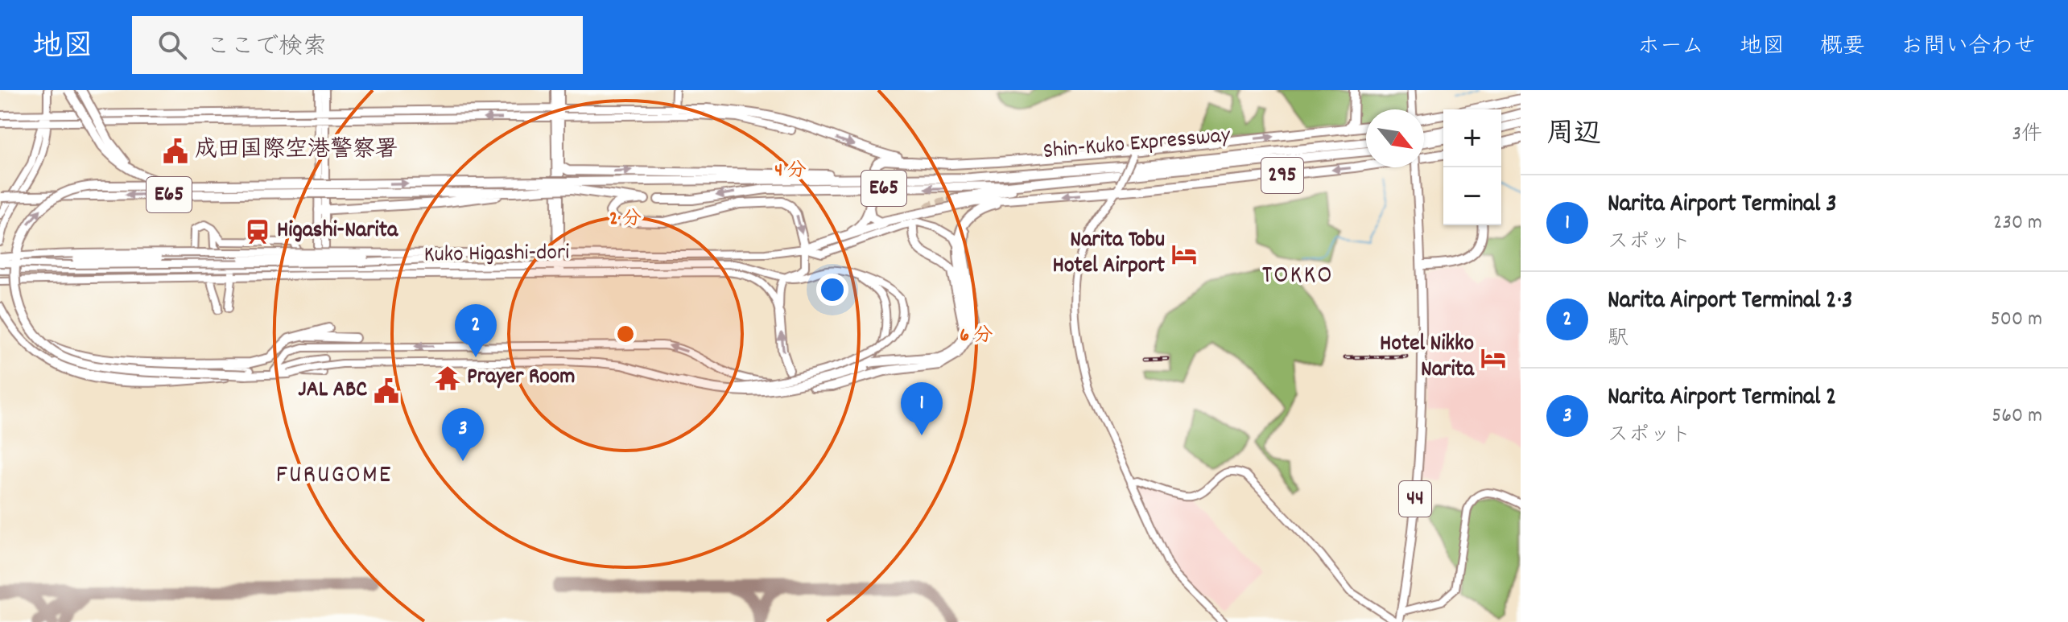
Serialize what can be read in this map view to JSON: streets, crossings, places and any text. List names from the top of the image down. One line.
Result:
{"streets":{"highway":["Shin-Kuko Expressway","295","E65"],"main road":["44"],"street":["Kuko Higashi-dori"]},"crossings":[["Shin-Kuko Expressway","E65"],["295","E65"]],"districts":["TOKKO","FURUGOME"],"places":{"public building":["成田国際空港警察署","JAL ABC"],"station":["Higashi-Narita"],"hotel":["Narita Tobu Hotel Airport","Hotel Nikko Narita"],"temple":["Prayer Room"]},"north":"bottom right","page":{"header":"地図","search":"ここで検索","nav":["ホーム","地図","概要","お問い合わせ"],"heading":["周辺","3件"],"map_buttons":["+","−"],"list":[{"mark":"1","name":"Narita Airport Terminal 3","note":"スポット","value":"230 m"},{"mark":"2","name":"Narita Airport Terminal 2·3","note":"駅","value":"500 m"},{"mark":"3","name":"Narita Airport Terminal 2","note":"スポット","value":"560 m"}],"pins":["2","1","3"]},"rings":["4 分","2 分","6 分"]}
